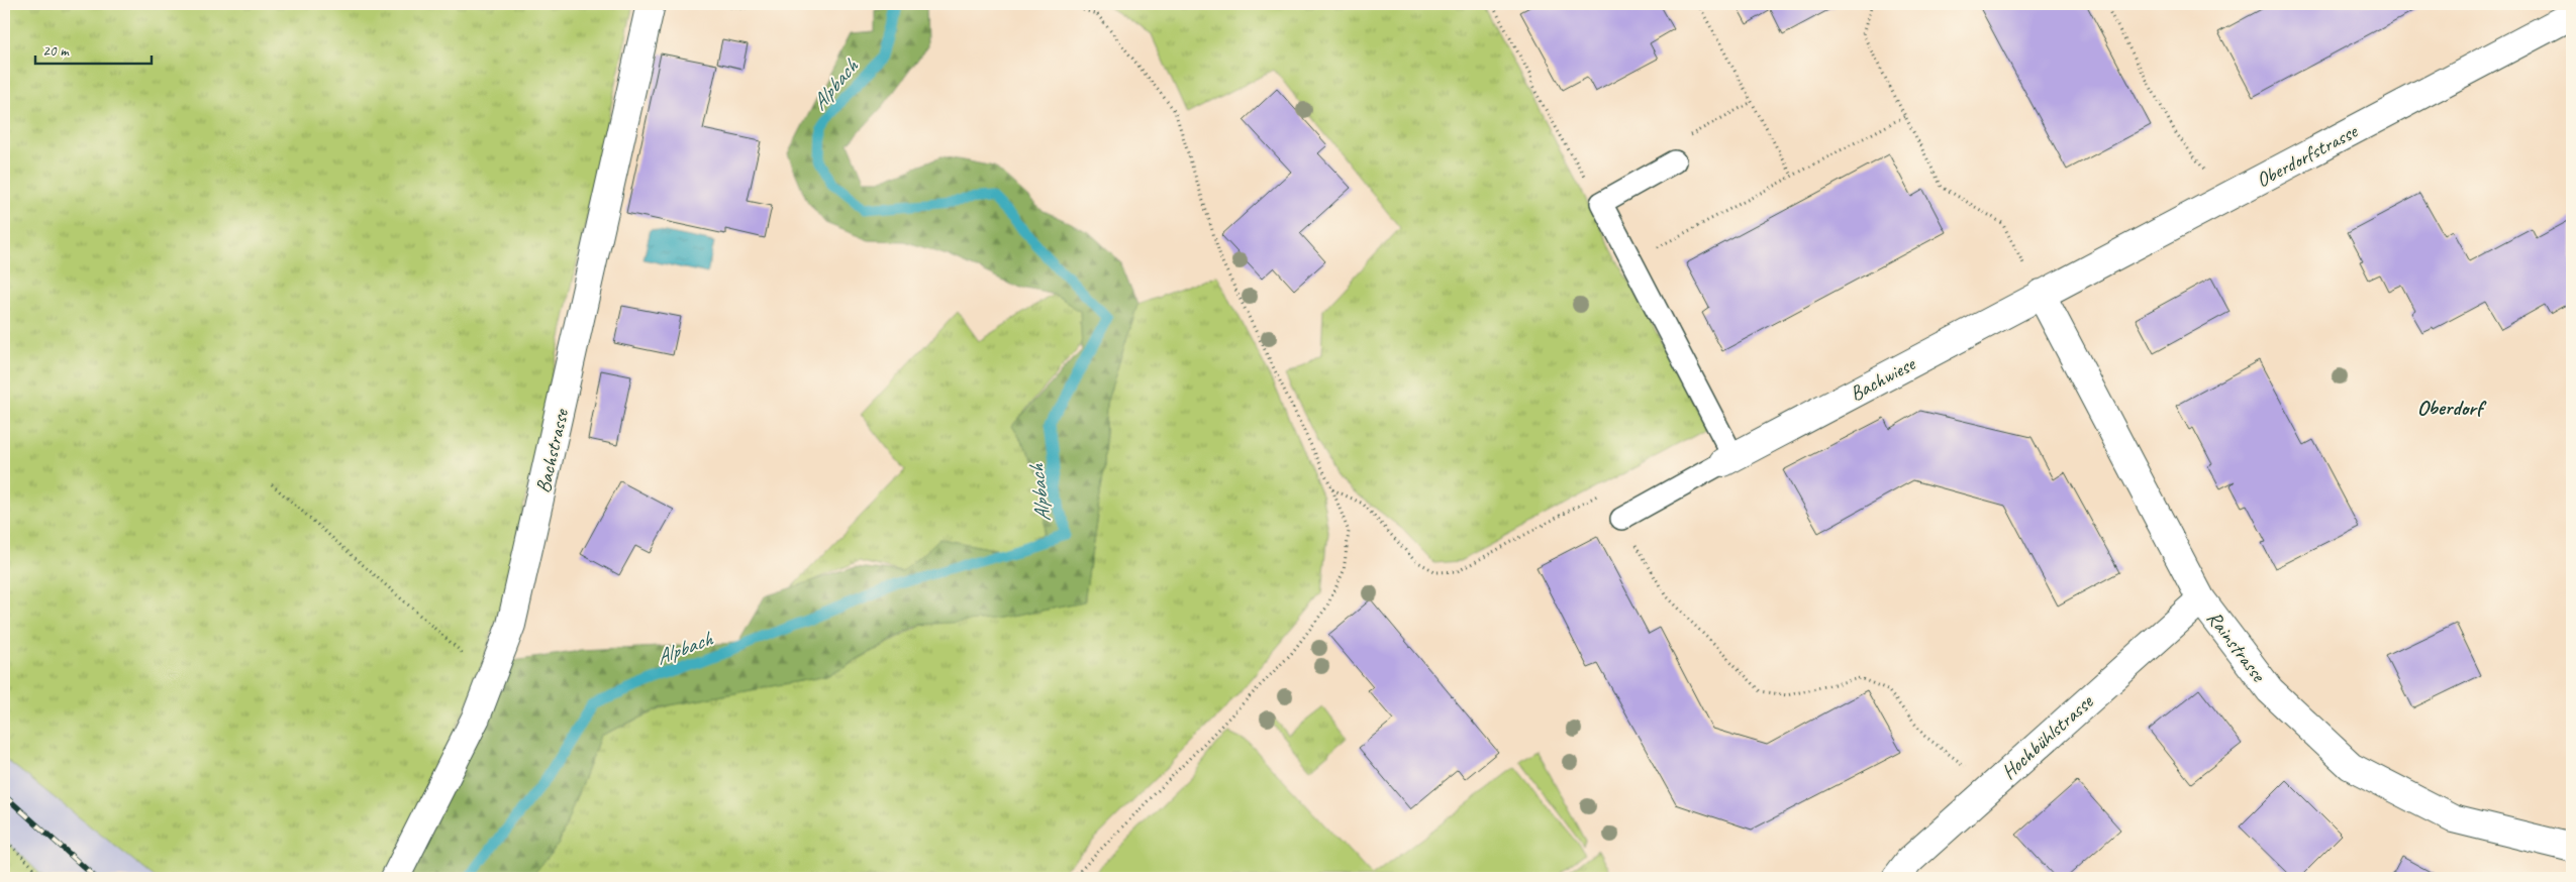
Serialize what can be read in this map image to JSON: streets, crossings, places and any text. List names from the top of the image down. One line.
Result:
{"streets":{"street":["Oberdorfstrasse","Bachwiese","Bachstrasse","Rainstrasse","Hochbühlstrasse"]},"crossings":[["Oberdorfstrasse","Bachwiese"],["Oberdorfstrasse","Rainstrasse"],["Bachwiese","Rainstrasse"],["Rainstrasse","Hochbühlstrasse"]],"districts":["Oberdorf"],"water":["Alpbach"],"scale_bar":"20 m"}
